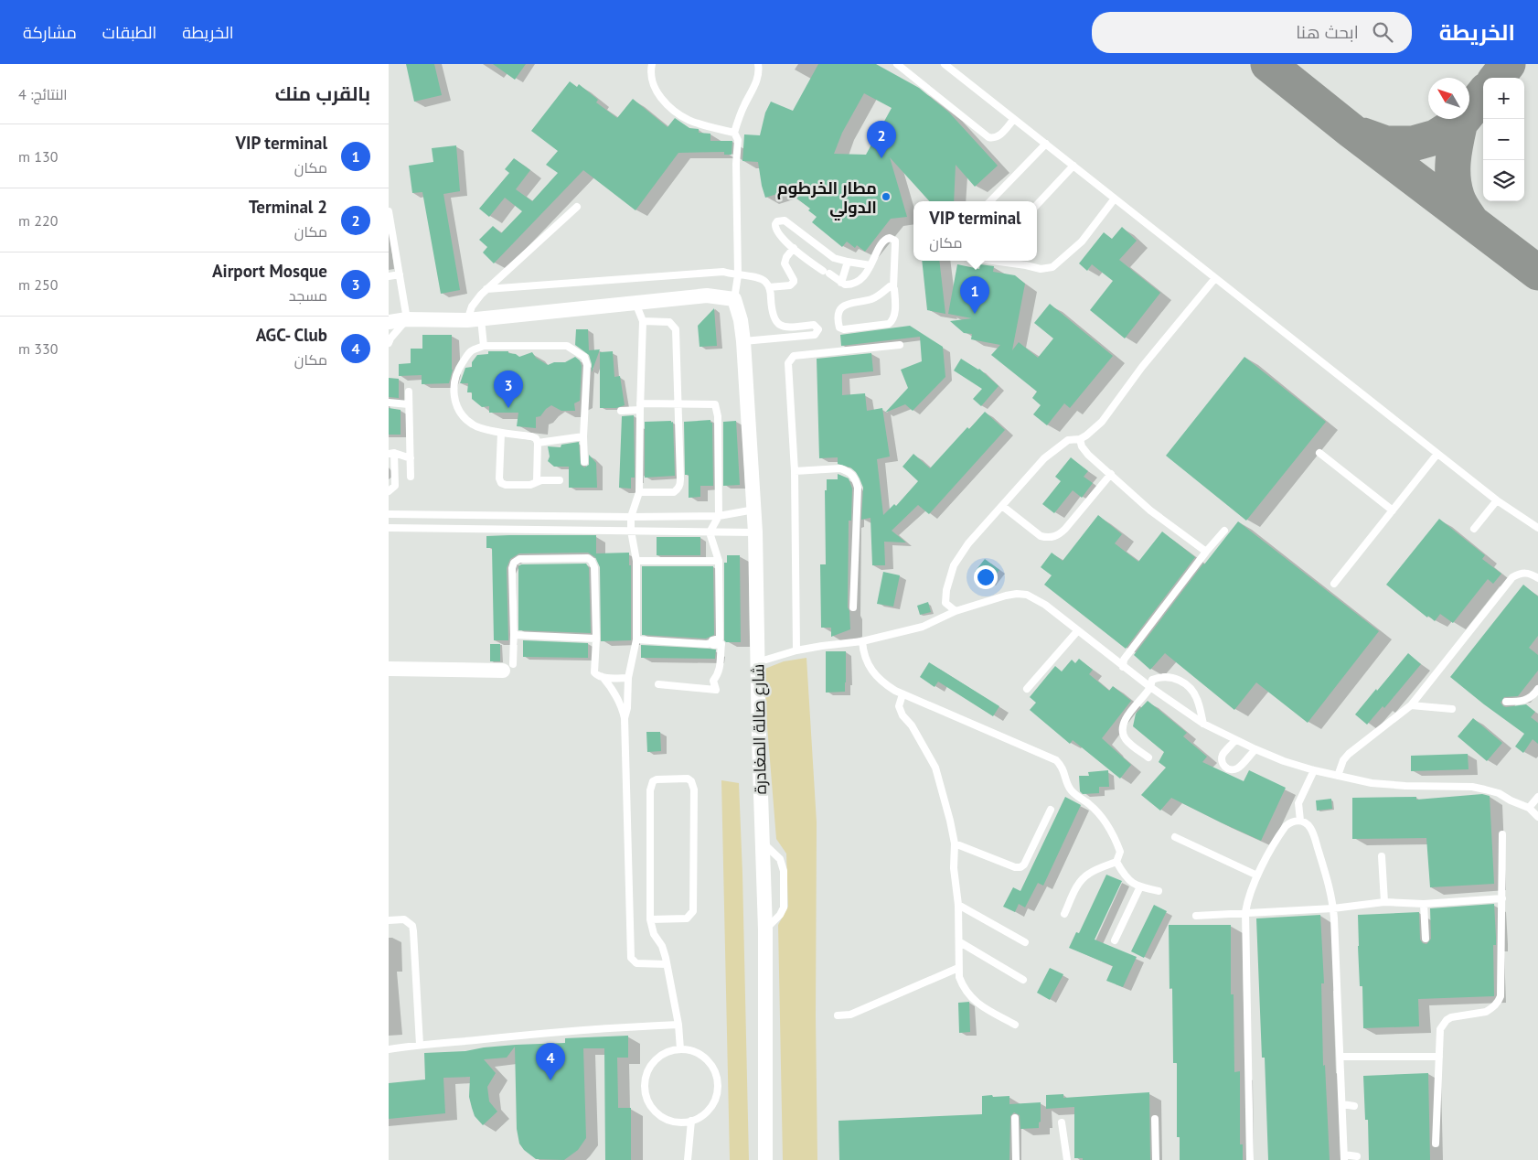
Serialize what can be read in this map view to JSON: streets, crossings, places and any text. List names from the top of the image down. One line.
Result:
{"streets":{"street":["شارع صالة المغادرة"]},"places":["مطار الخرطوم الدولي"],"north":"top left","page":{"header":"الخريطة","search":"ابحث هنا","nav":["الخريطة","الطبقات","مشاركة"],"heading":["بالقرب منك","النتائج: 4"],"map_buttons":["+","−"],"pins":["2","1","3","4"],"list":[{"mark":"1","name":"VIP terminal","note":"مكان","value":"130 m"},{"mark":"2","name":"Terminal 2","note":"مكان","value":"220 m"},{"mark":"3","name":"Airport Mosque","note":"مسجد","value":"250 m"},{"mark":"4","name":"AGC- Club","note":"مكان","value":"330 m"}],"popup":["VIP terminal","مكان"]}}
